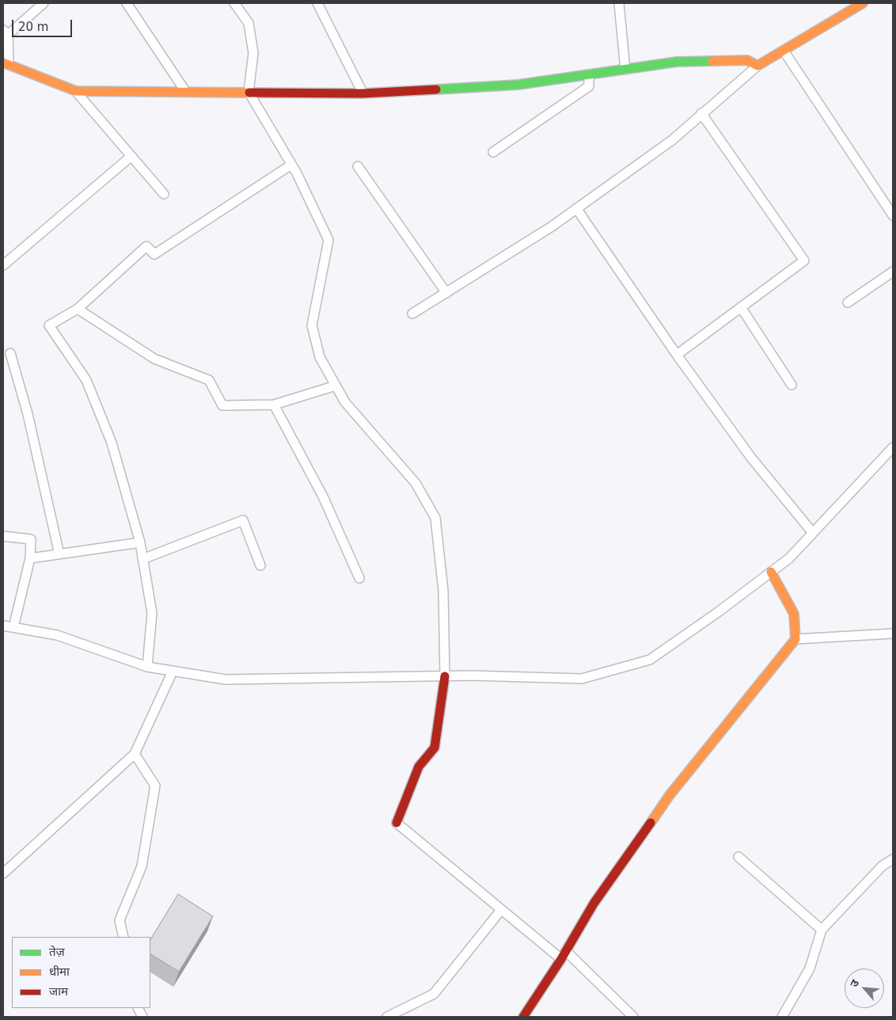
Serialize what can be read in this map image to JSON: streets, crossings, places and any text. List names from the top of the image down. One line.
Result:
{"legend":["तेज़","धीमा","जाम"],"scale_bar":"20 m","north":"top left"}
